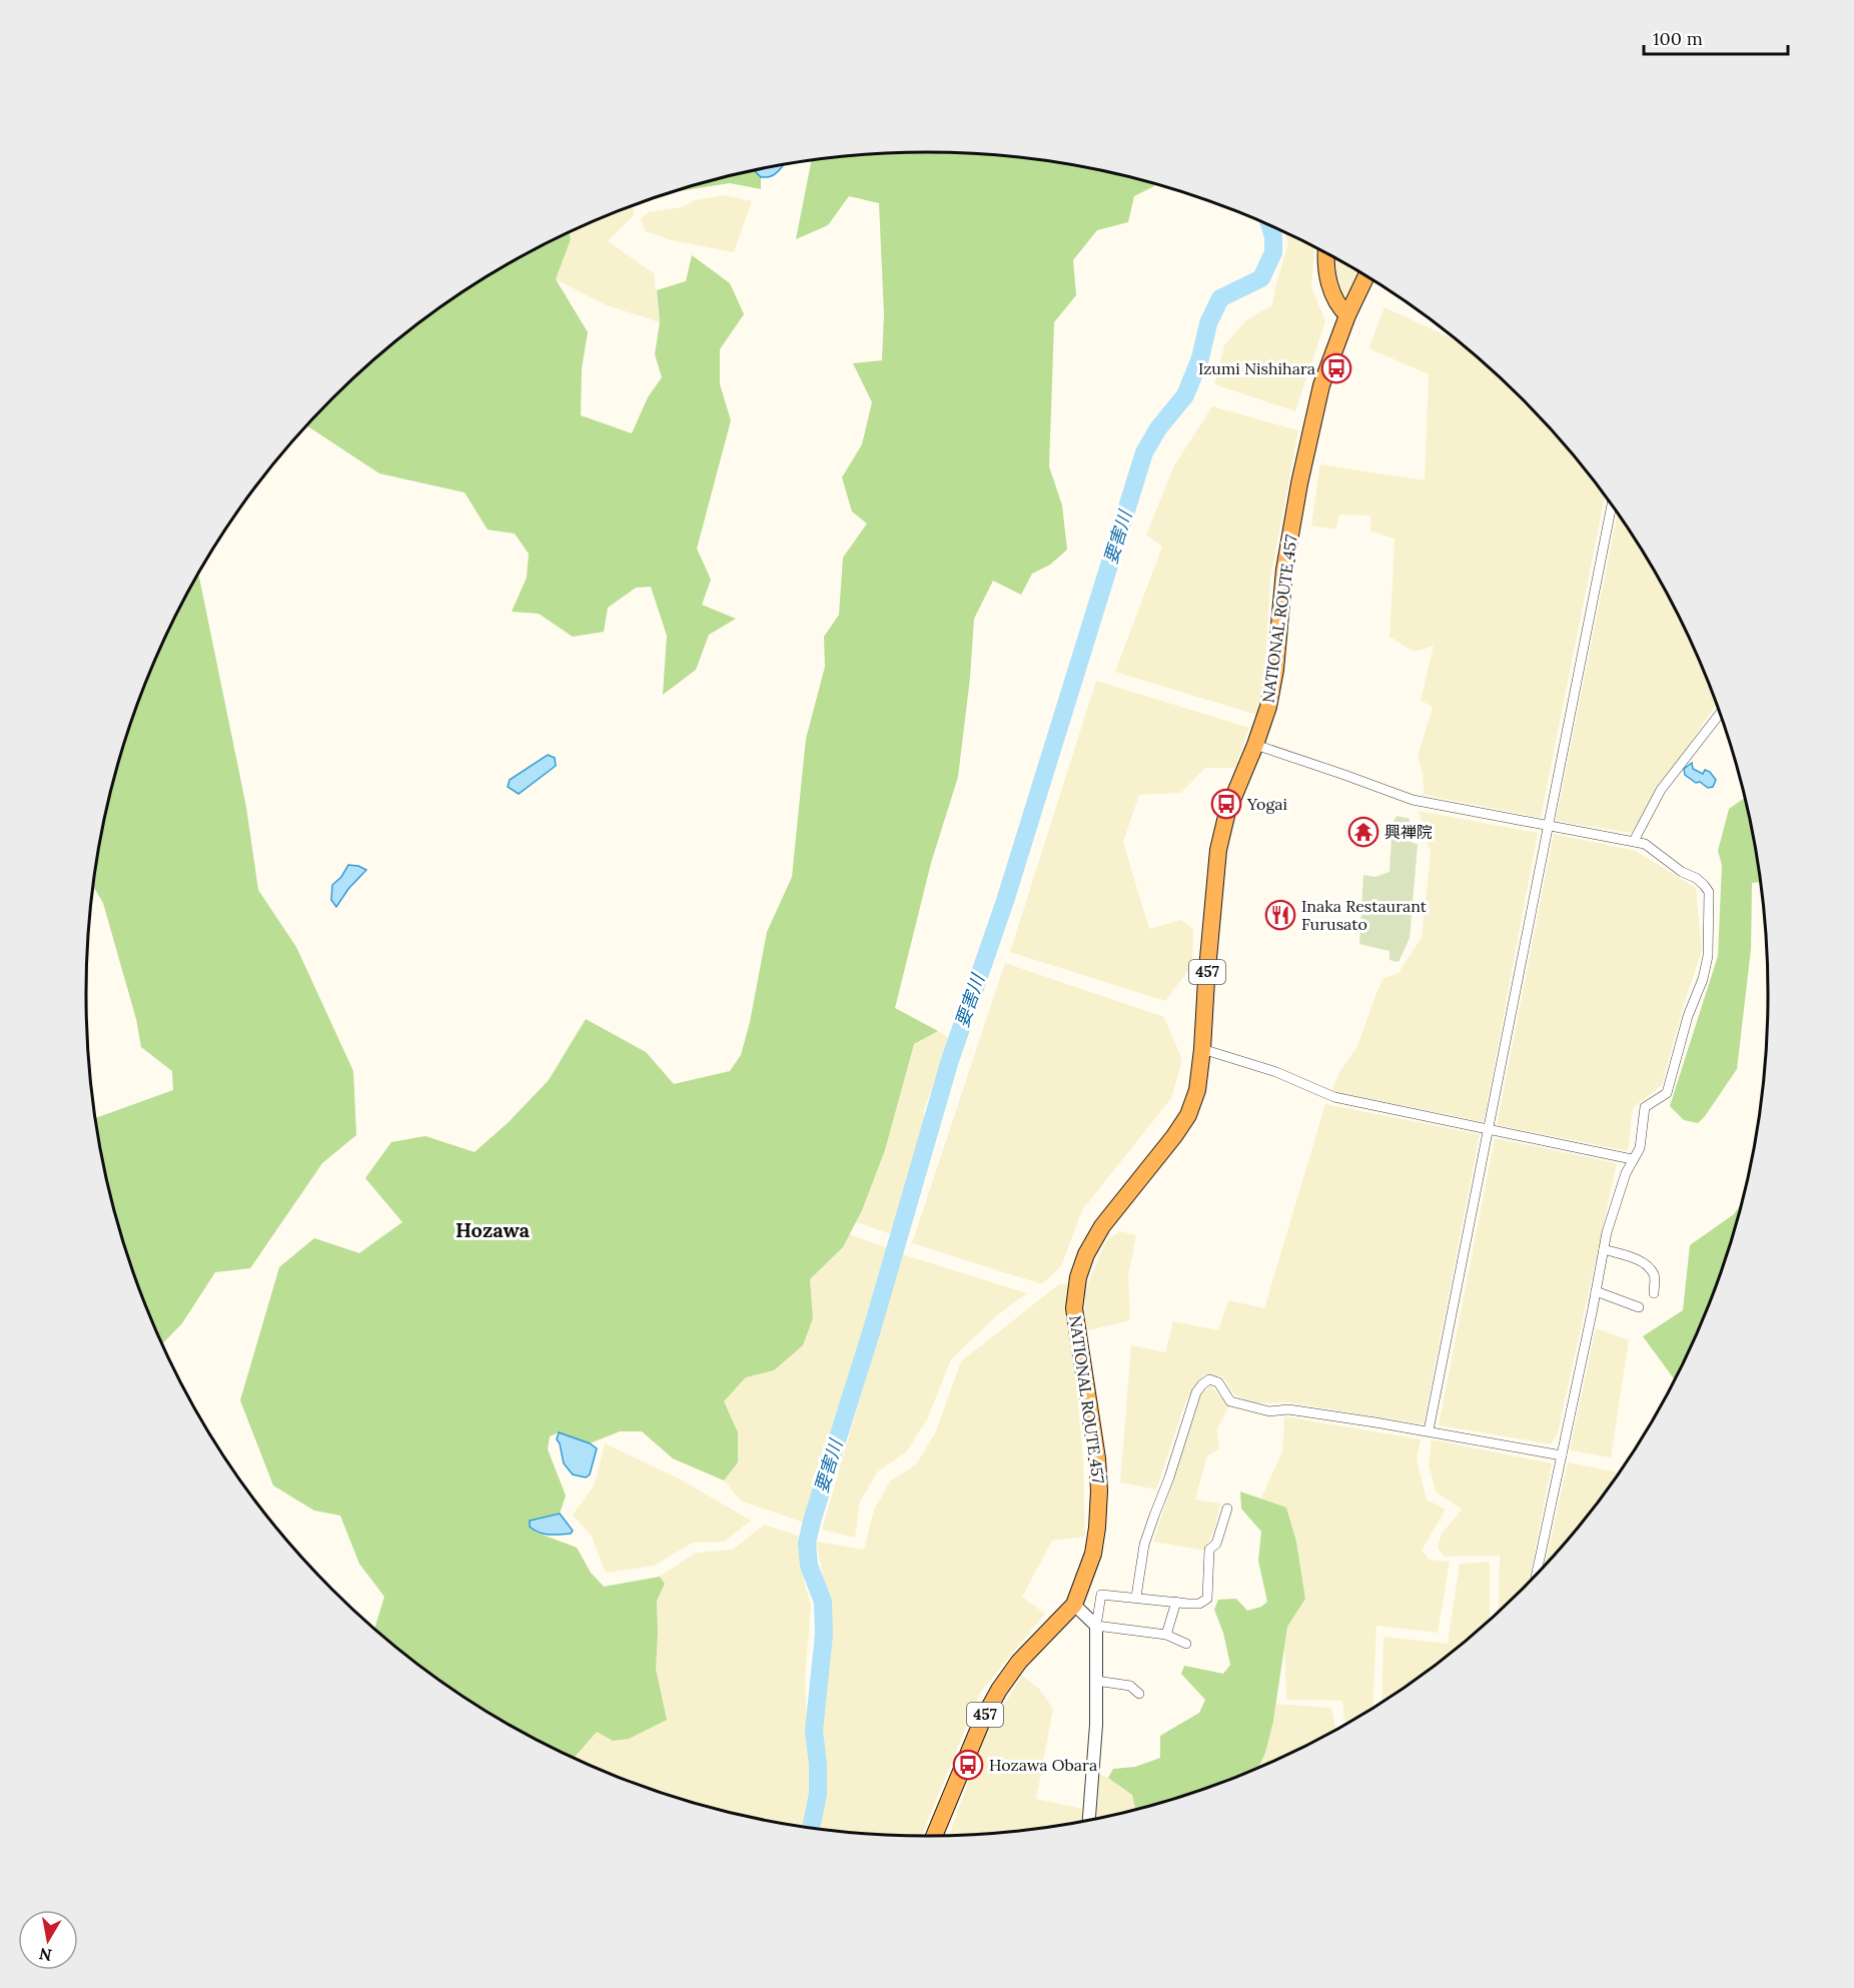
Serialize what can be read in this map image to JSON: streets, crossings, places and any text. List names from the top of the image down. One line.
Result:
{"streets":{"highway":["NATIONAL ROUTE 457","457"]},"crossings":[["NATIONAL ROUTE 457","457"]],"districts":["Hozawa"],"water":["要害川"],"places":{"bus stop":["Izumi Nishihara","Yogai","Hozawa Obara"],"temple":["興禅院"],"restaurant":["Inaka Restaurant Furusato"]},"scale_bar":"100 m","north":"bottom"}
